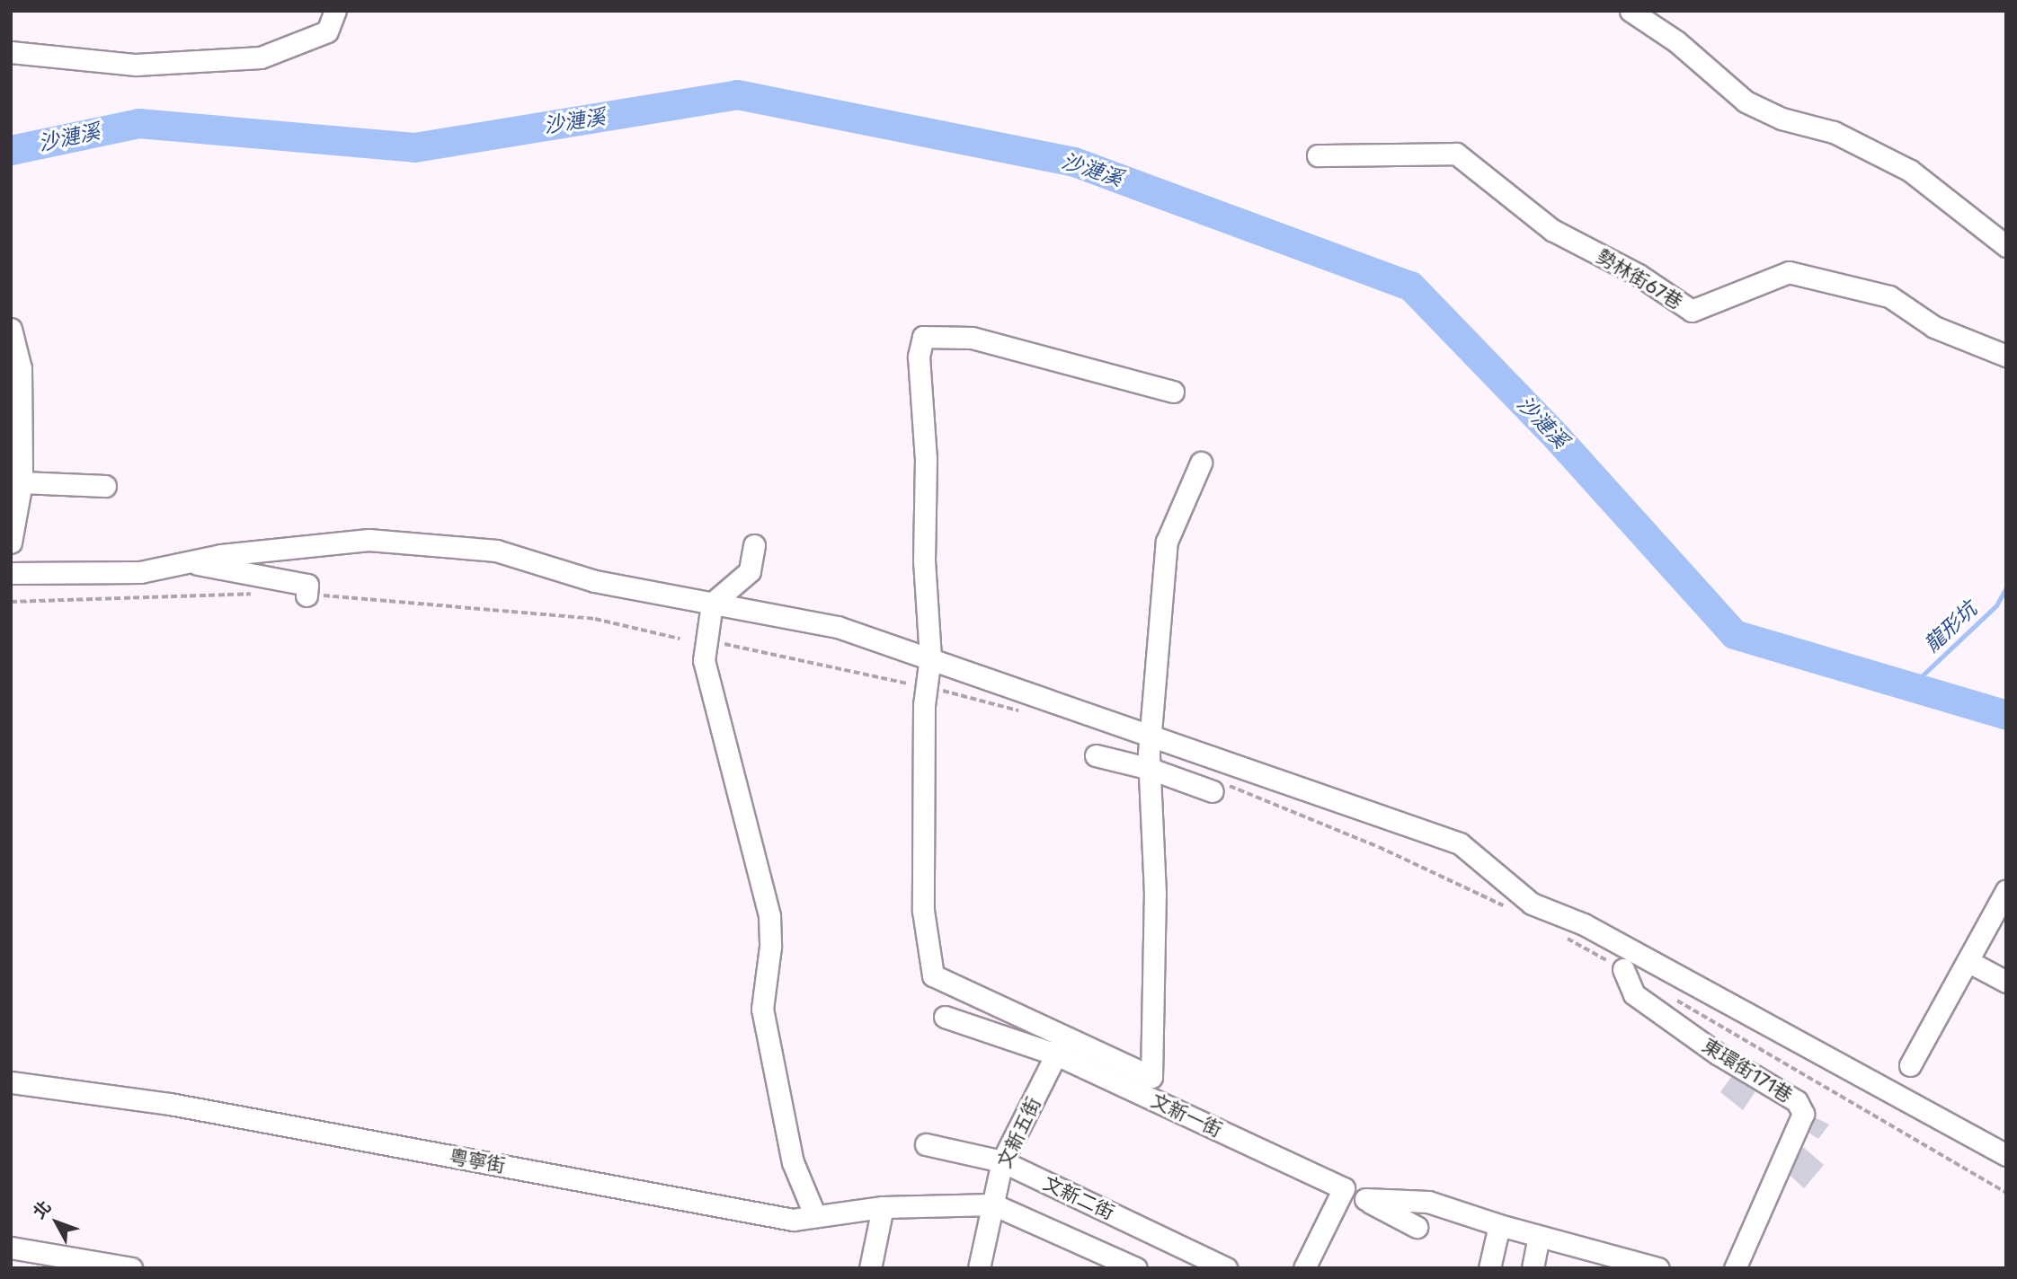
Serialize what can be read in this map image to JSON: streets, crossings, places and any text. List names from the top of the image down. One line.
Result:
{"streets":{"street":["勢林街67巷","東環街171巷","文新一街","文新五街","粵寧街","文新二街"]},"crossings":[["文新一街","文新五街"],["文新五街","文新二街"]],"water":["沙漣溪","龍形坑"],"north":"top left"}
